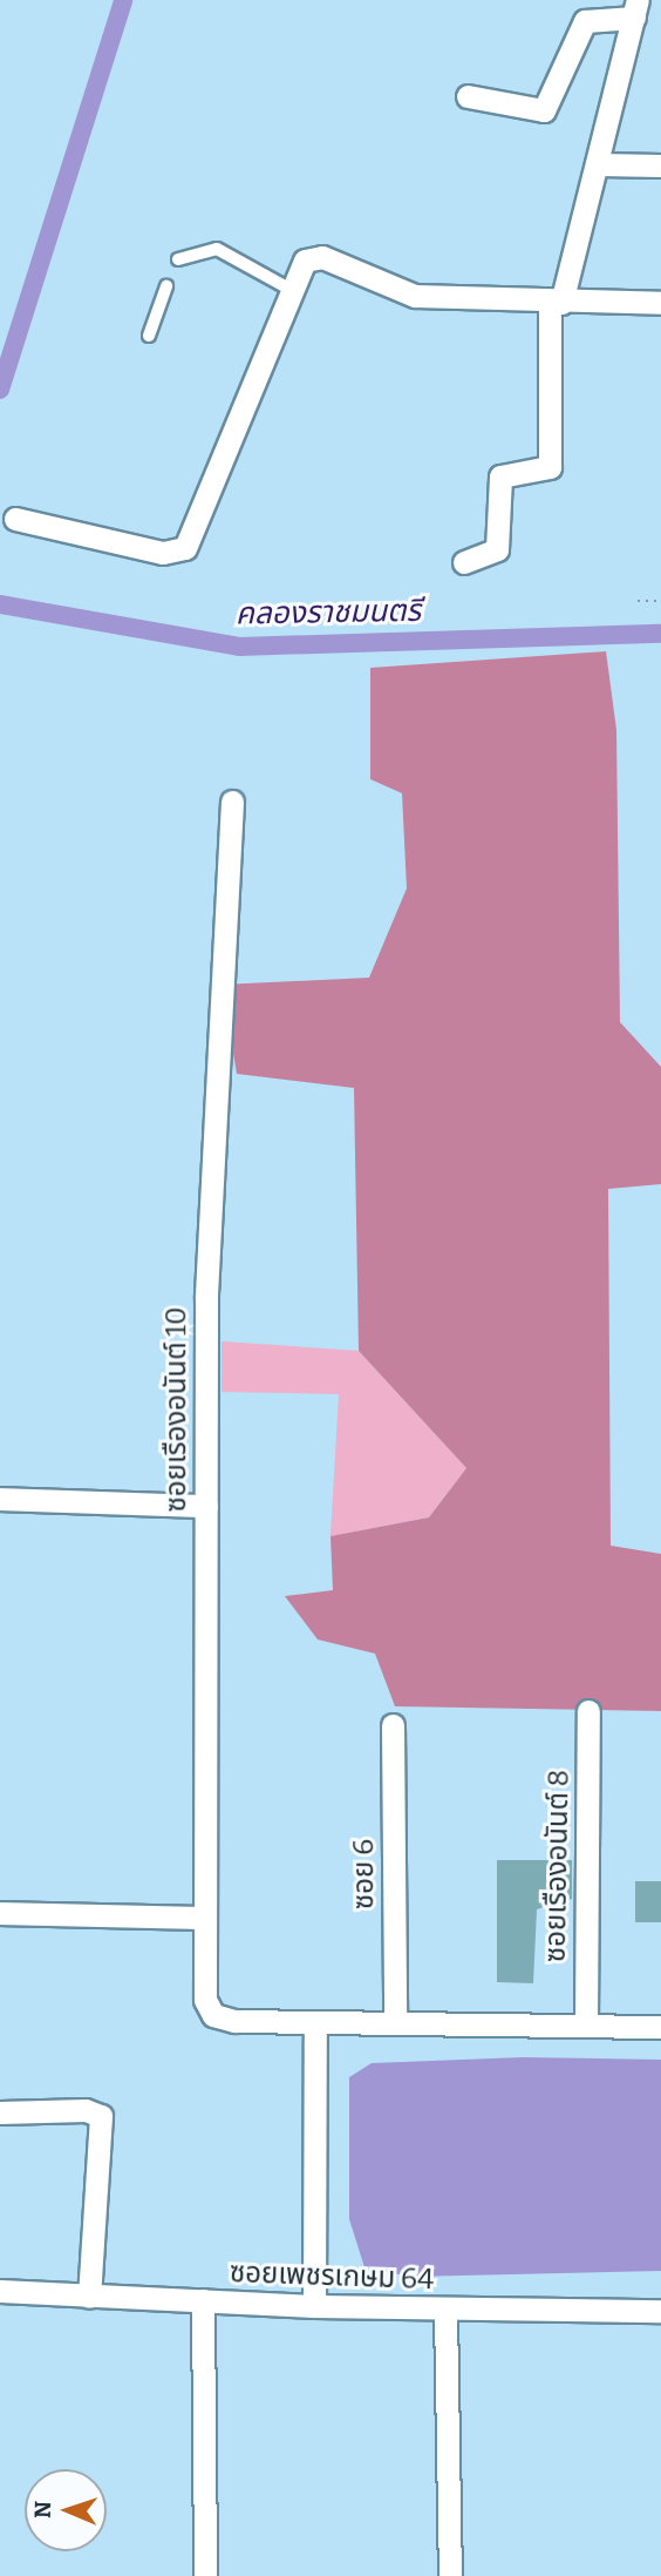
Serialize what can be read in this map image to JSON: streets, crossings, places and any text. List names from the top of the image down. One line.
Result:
{"streets":{"street":["ซอยเรืองอนันต์ 10","ซอยเรืองอนันต์ 8","ซอย 6","ซอยเพชรเกษม 64"]},"water":["คลองราชมนตรี"],"north":"left"}
